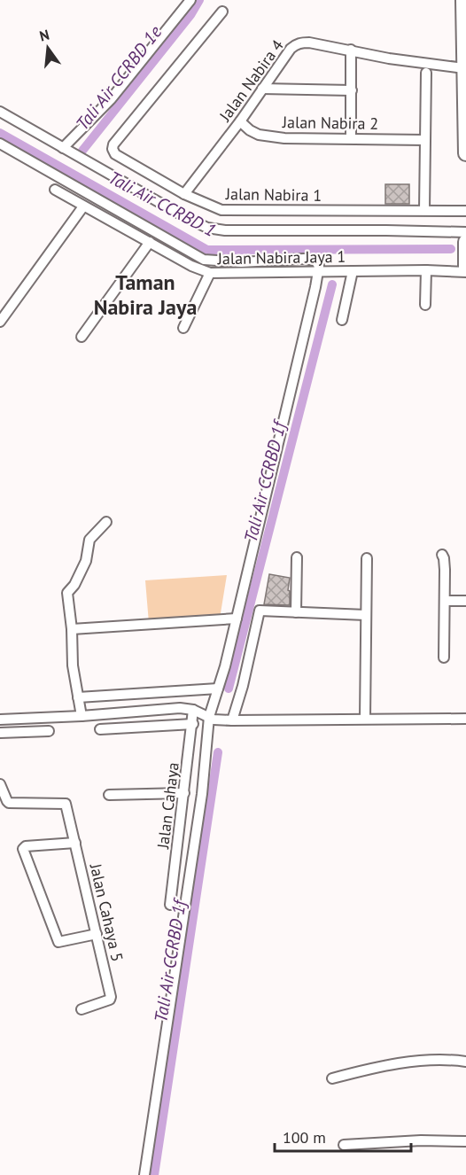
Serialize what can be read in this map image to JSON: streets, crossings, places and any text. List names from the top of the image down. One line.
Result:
{"streets":{"street":["Jalan Nabira 4","Jalan Nabira 2","Jalan Nabira 1","Jalan Nabira Jaya 1","Jalan Cahaya","Jalan Cahaya 5"]},"crossings":[["Jalan Nabira 4","Jalan Nabira 2"],["Jalan Nabira 4","Jalan Nabira 1"]],"districts":["Taman Nabira Jaya"],"water":["Tali Air CCRBD 1e","Tali Air CCRBD 1","Tali Air CCRBD 1f"],"scale_bar":"100 m","north":"top"}
